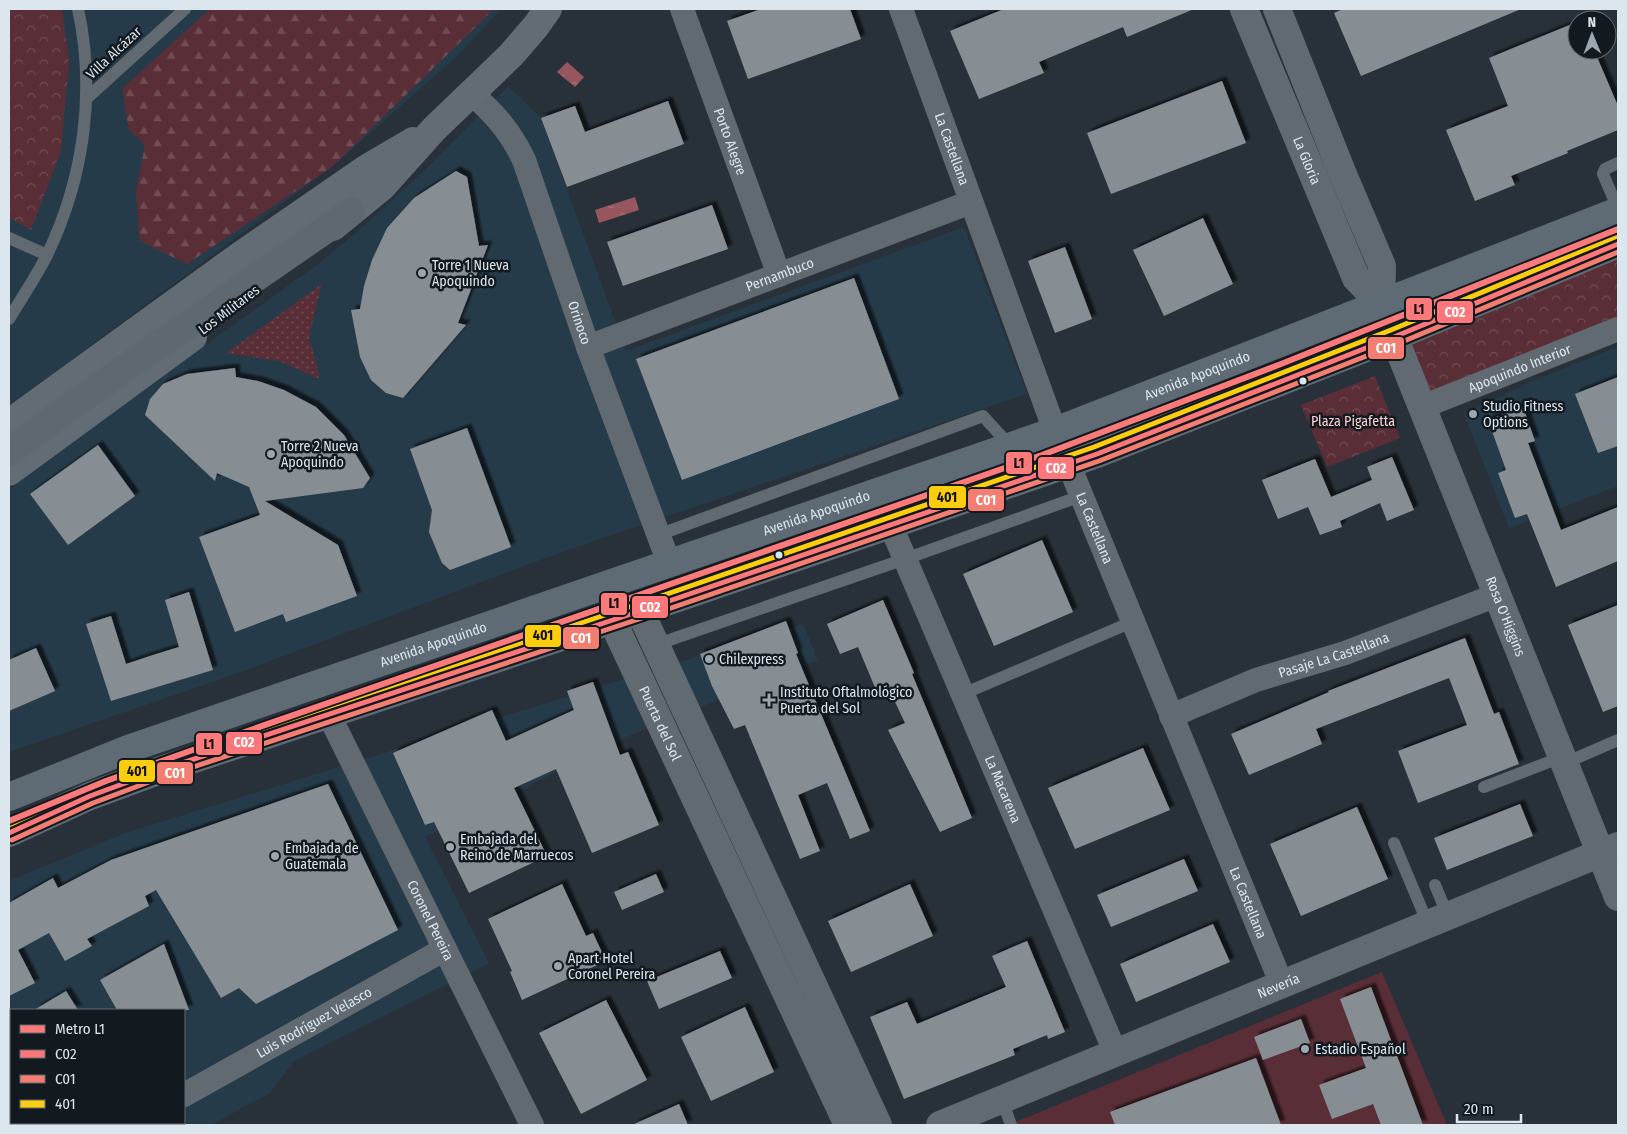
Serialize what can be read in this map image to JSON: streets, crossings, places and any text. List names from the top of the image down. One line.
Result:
{"streets":{"main road":["Los Militares","Avenida Apoquindo"],"street":["Porto Alegre","La Castellana","La Gloria","Pernambuco","Orinoco","Apoquindo Interior","Rosa O'Higgins","Pasaje La Castellana","Puerta del Sol","La Macarena","Coronel Pereira","Nevería","Luis Rodríguez Velasco"],"lane":["Villa Alcázar"]},"crossings":[["Porto Alegre","Pernambuco"],["La Castellana","Pernambuco"],["La Castellana","Avenida Apoquindo"],["La Castellana","Pasaje La Castellana"],["La Castellana","Nevería"],["La Gloria","Avenida Apoquindo"],["La Gloria","Rosa O'Higgins"],["Pernambuco","Orinoco"],["Los Militares","Orinoco"],["Orinoco","Avenida Apoquindo"],["Apoquindo Interior","Rosa O'Higgins"],["Rosa O'Higgins","Pasaje La Castellana"],["Rosa O'Higgins","Nevería"],["La Macarena","Nevería"],["Coronel Pereira","Luis Rodríguez Velasco"]],"parks":["Plaza Pigafetta"],"places":{"other":["Torre 1 Nueva Apoquindo","Studio Fitness Options","Torre 2 Nueva Apoquindo","Chilexpress","Embajada del Reino de Marruecos","Embajada de Guatemala","Apart Hotel Coronel Pereira","Estadio Español"],"health":["Instituto Oftalmológico Puerta del Sol"]},"lines":["metro line L1","transit line 401","transit line C02","transit line C01"],"legend":["Metro L1","C02","C01","401"],"scale_bar":"20 m","north":"top"}
